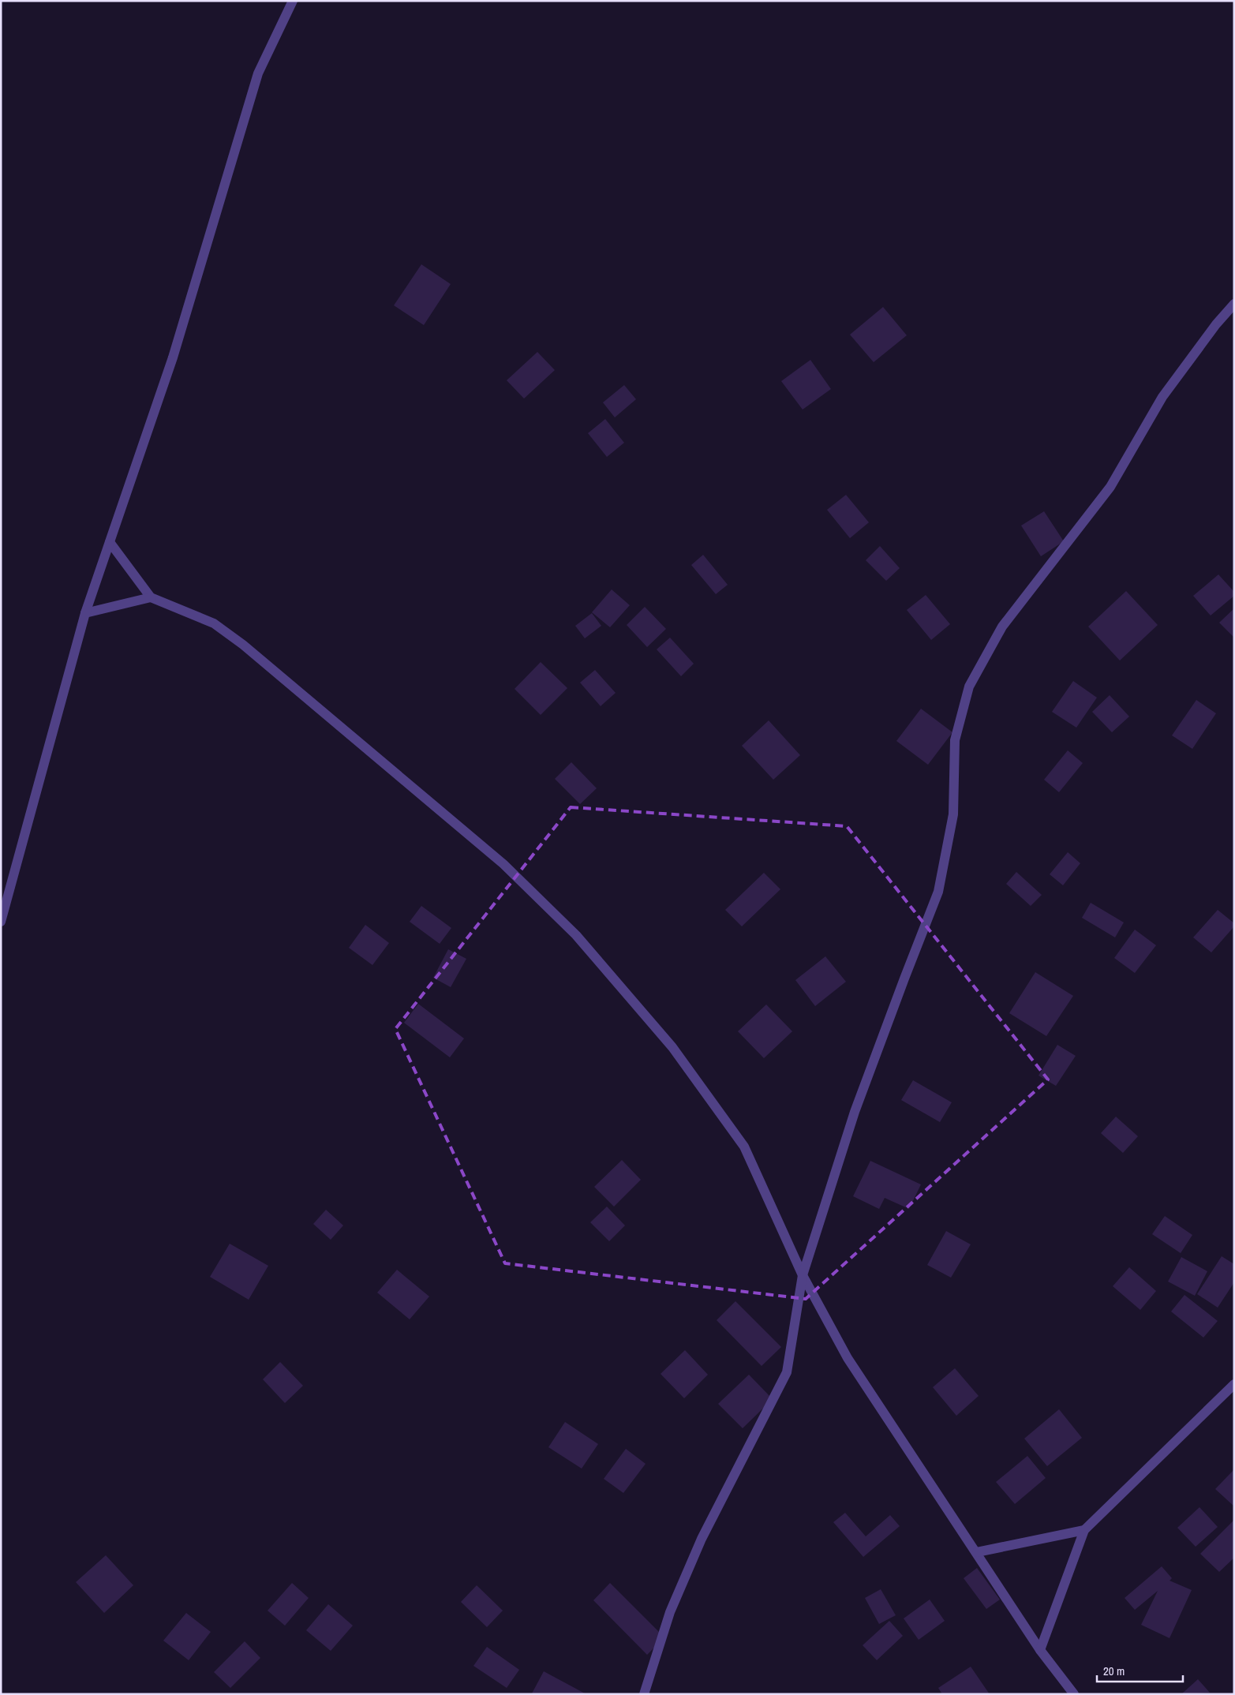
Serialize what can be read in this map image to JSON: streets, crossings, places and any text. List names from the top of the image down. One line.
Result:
{"scale_bar":"20 m"}
